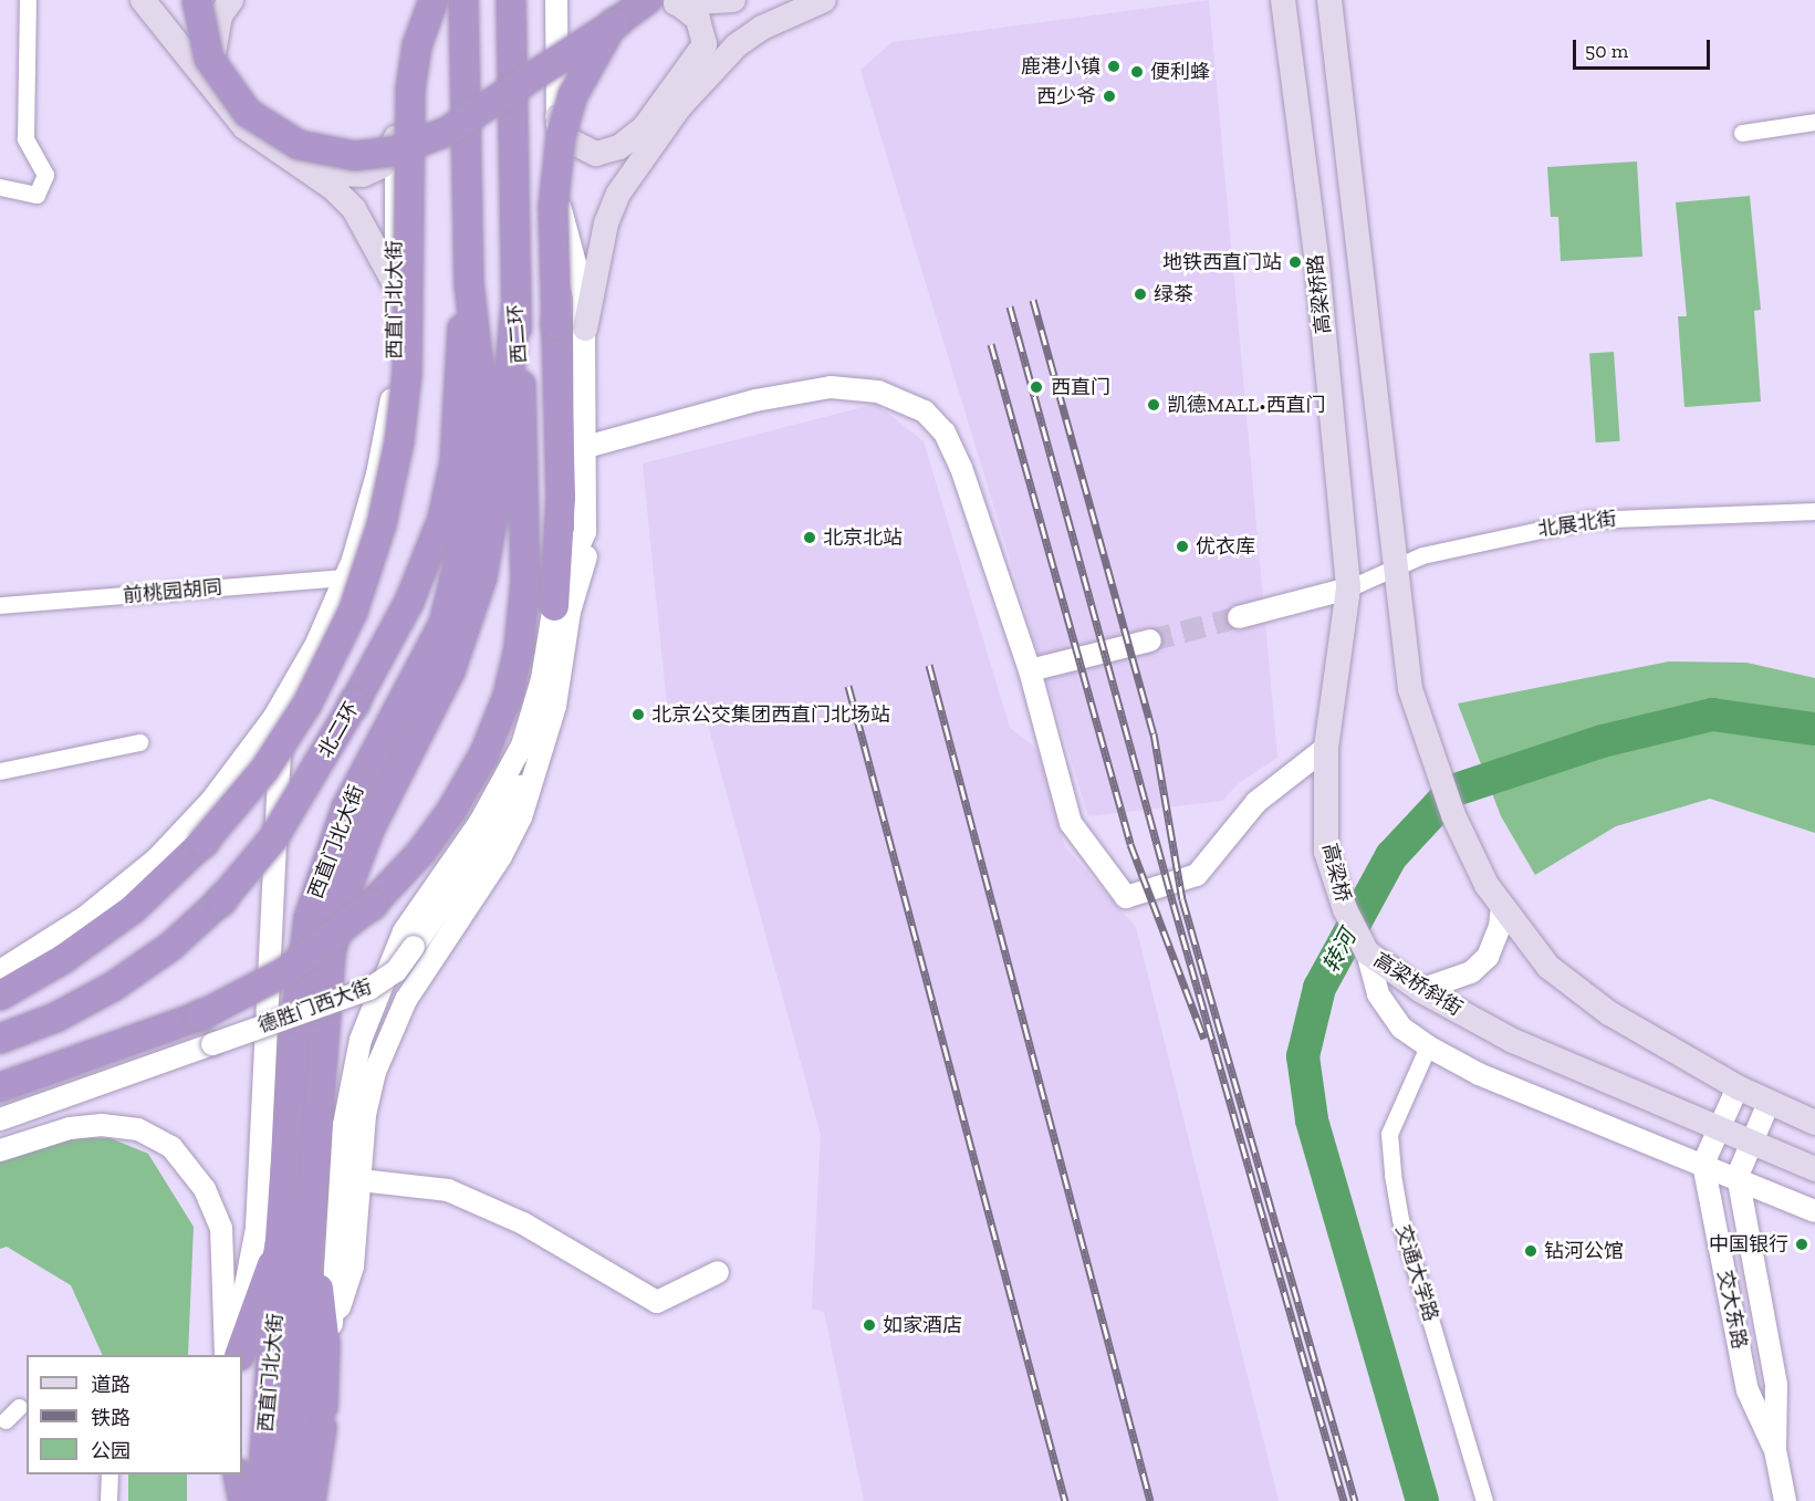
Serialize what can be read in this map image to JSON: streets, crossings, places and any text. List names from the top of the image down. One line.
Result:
{"streets":{"highway":["西直门北大街","西二环","北二环"],"main road":["高梁桥路","高梁桥","高梁桥斜街"],"street":["北展北街","前桃园胡同","德胜门西大街","交通大学路","交大东路"]},"crossings":[["高梁桥路","北展北街"],["西直门北大街","西二环"],["西直门北大街","前桃园胡同"],["西直门北大街","北二环"],["高梁桥","高梁桥斜街"],["高梁桥斜街","交通大学路"],["高梁桥斜街","交大东路"]],"water":["转河"],"places":["鹿港小镇","便利蜂","西少爷","地铁西直门站","绿茶","西直门","凯德MALL•西直门","北京北站","优衣库","北京公交集团西直门北场站","中国银行","钻河公馆","如家酒店"],"legend":["道路","铁路","公园"],"scale_bar":"50 m"}
